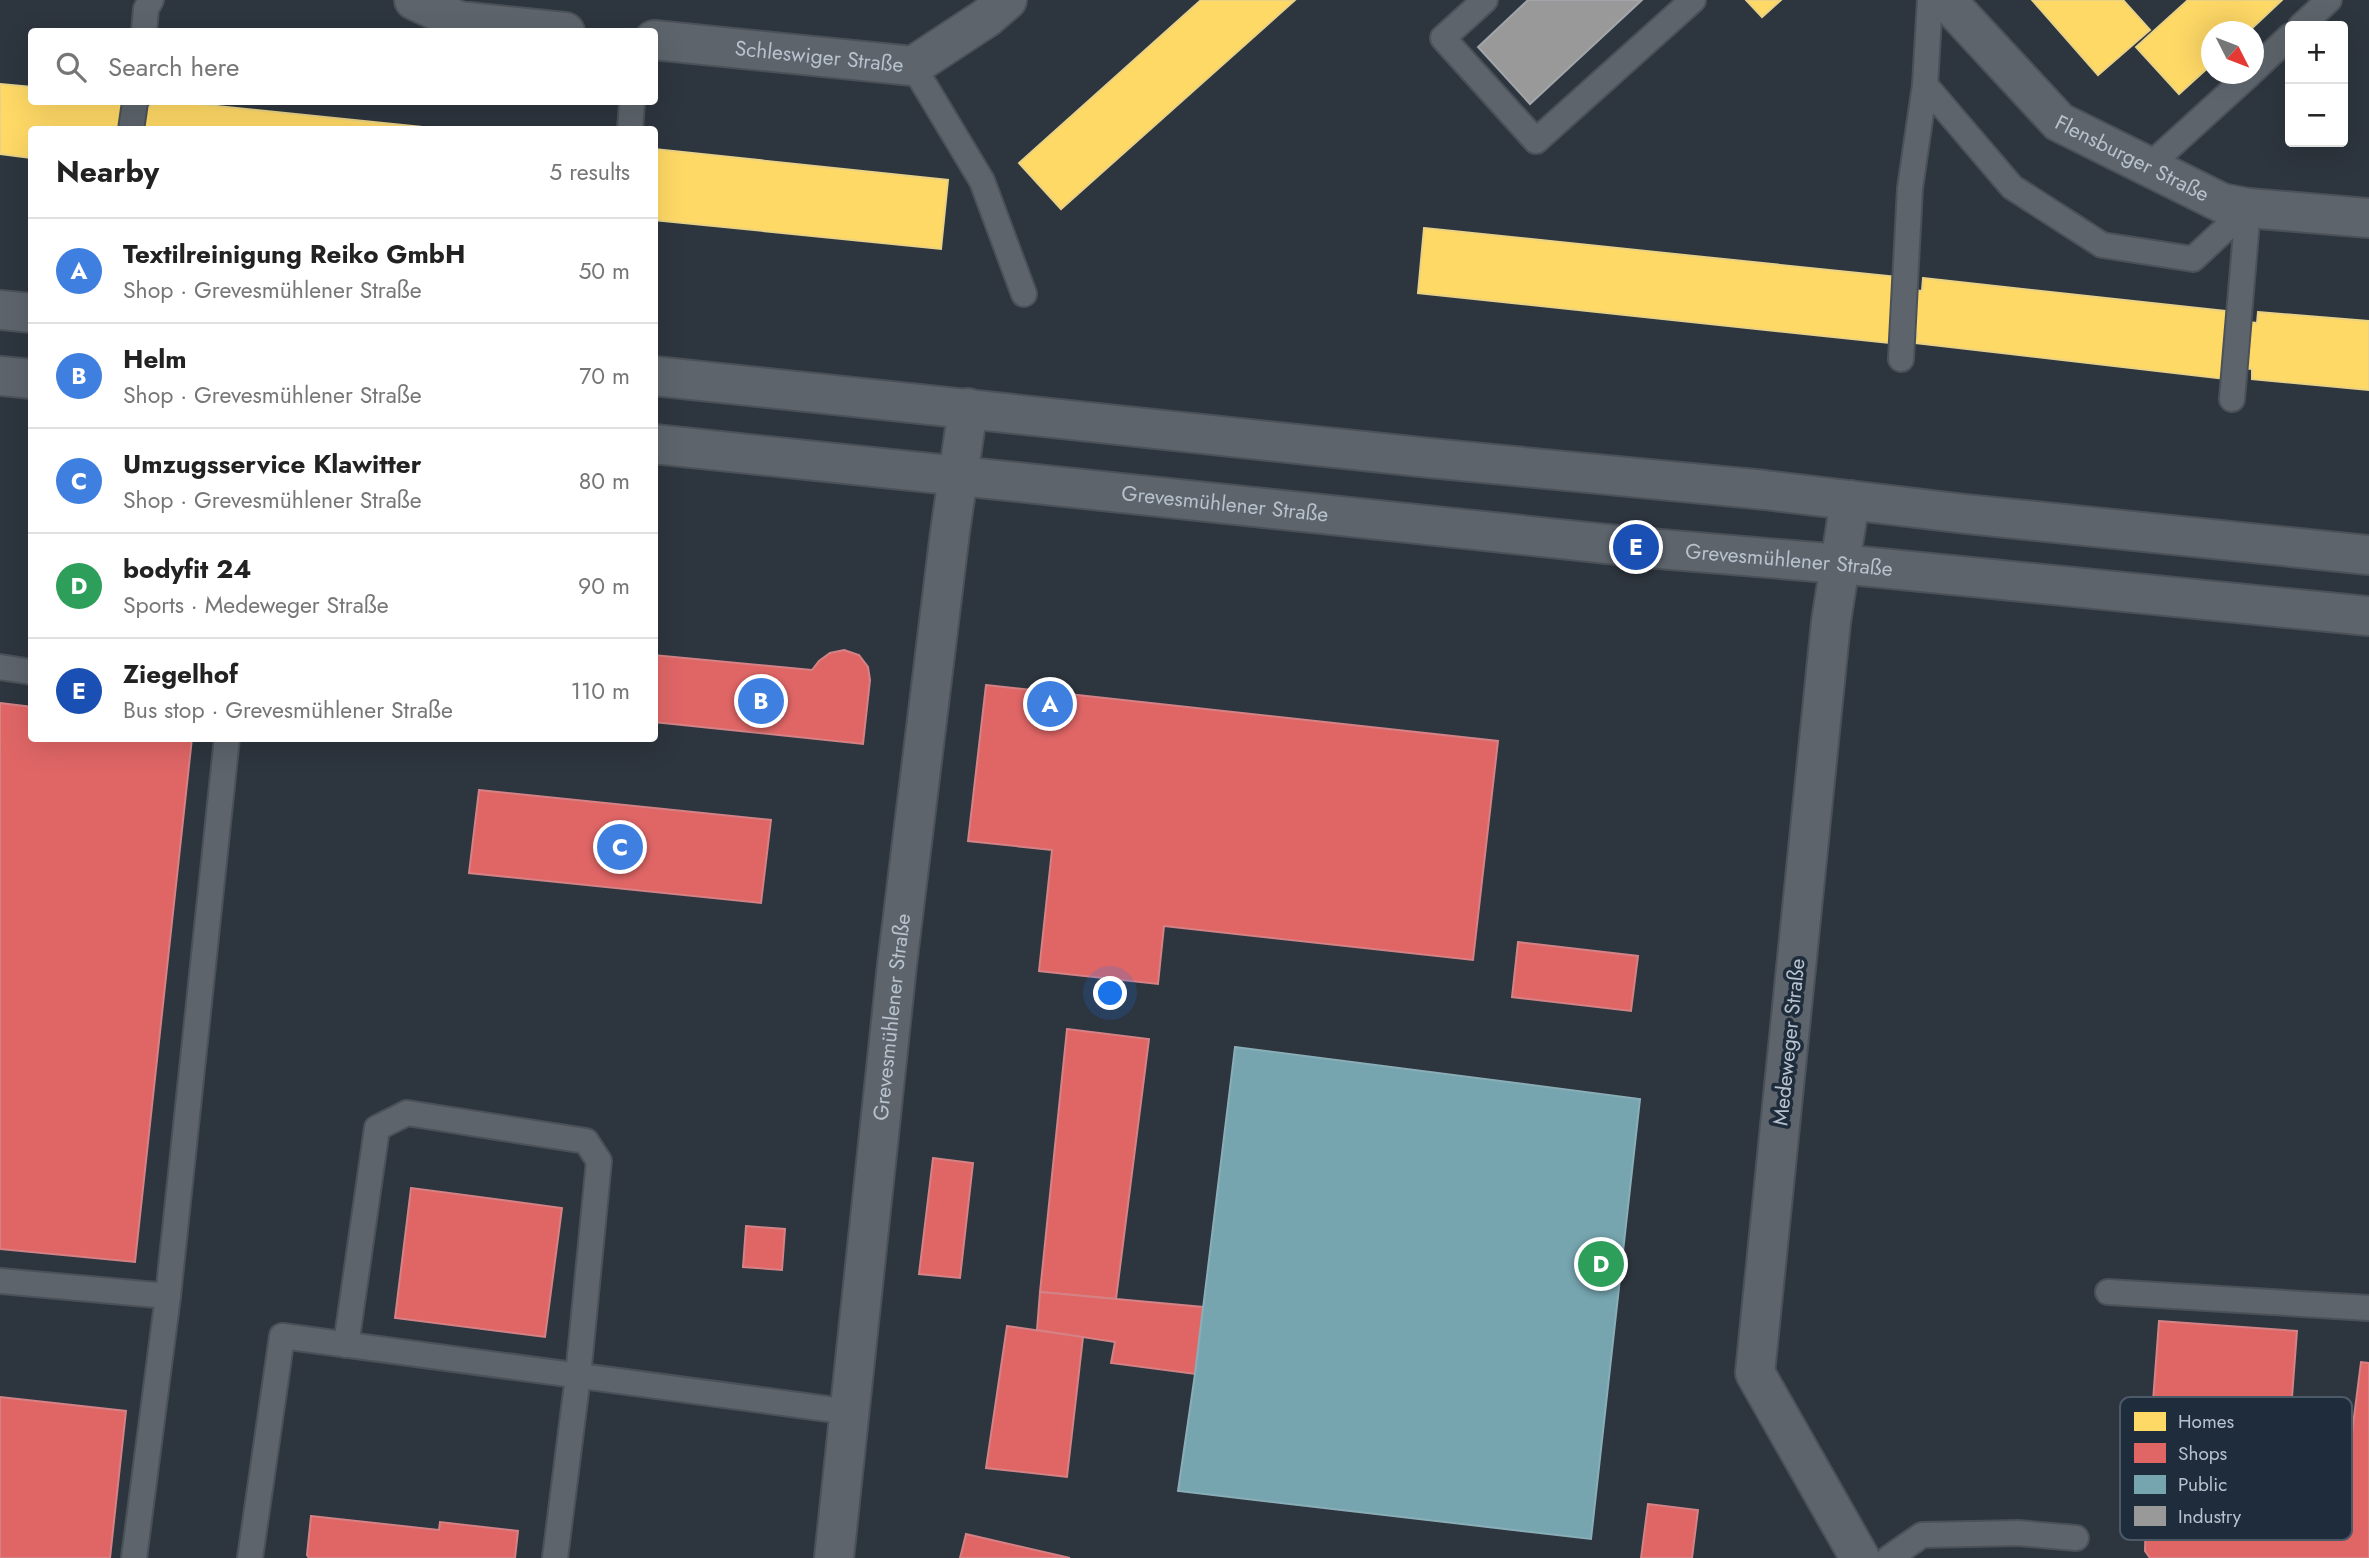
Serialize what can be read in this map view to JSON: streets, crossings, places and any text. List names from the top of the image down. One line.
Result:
{"streets":{"street":["Schleswiger Straße","Flensburger Straße","Grevesmühlener Straße","Medeweger Straße"]},"crossings":[["Grevesmühlener Straße","Medeweger Straße"]],"legend":["Homes","Shops","Public","Industry"],"north":"bottom right","page":{"map_buttons":["+","−"],"search":"Search here","heading":["Nearby","5 results"],"list":[{"mark":"A","name":"Textilreinigung Reiko GmbH","note":"Shop · Grevesmühlener Straße","value":"50 m"},{"mark":"B","name":"Helm","note":"Shop · Grevesmühlener Straße","value":"70 m"},{"mark":"C","name":"Umzugsservice Klawitter","note":"Shop · Grevesmühlener Straße","value":"80 m"},{"mark":"D","name":"bodyfit 24","note":"Sports · Medeweger Straße","value":"90 m"},{"mark":"E","name":"Ziegelhof","note":"Bus stop · Grevesmühlener Straße","value":"110 m"}],"pins":["E","B","A","C","D"]}}
